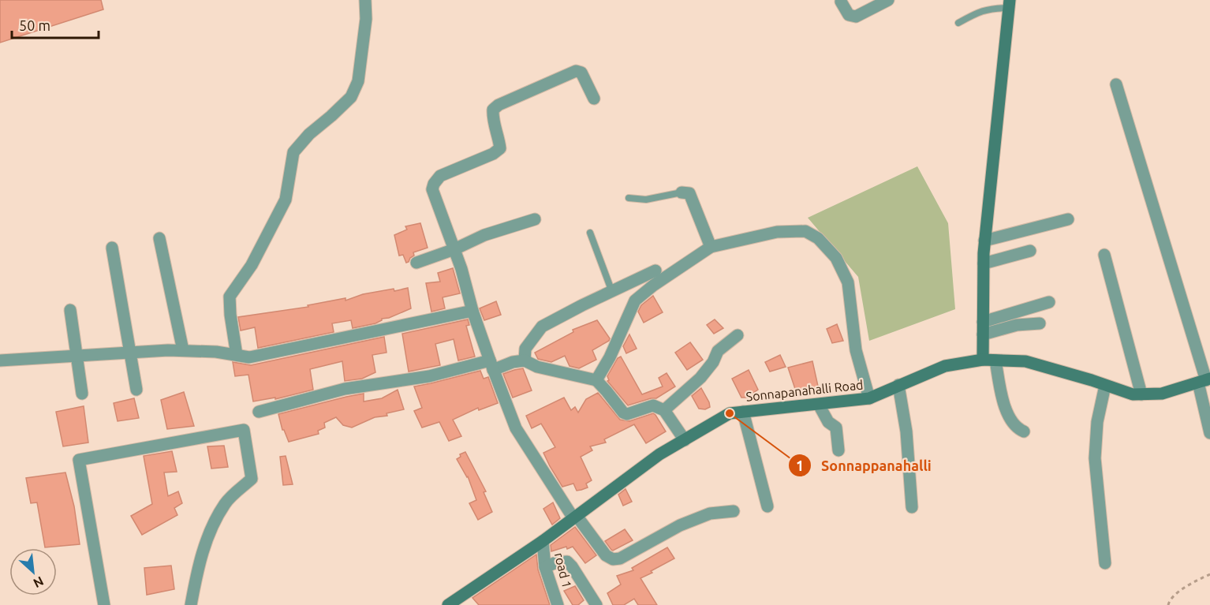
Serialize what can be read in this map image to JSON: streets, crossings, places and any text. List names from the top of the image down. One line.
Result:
{"streets":{"street":["Sonnapanahalli Road","road 1"]},"crossings":[["Sonnapanahalli Road","road 1"]],"places":["Sonnappanahalli"],"scale_bar":"50 m","north":"bottom right"}
